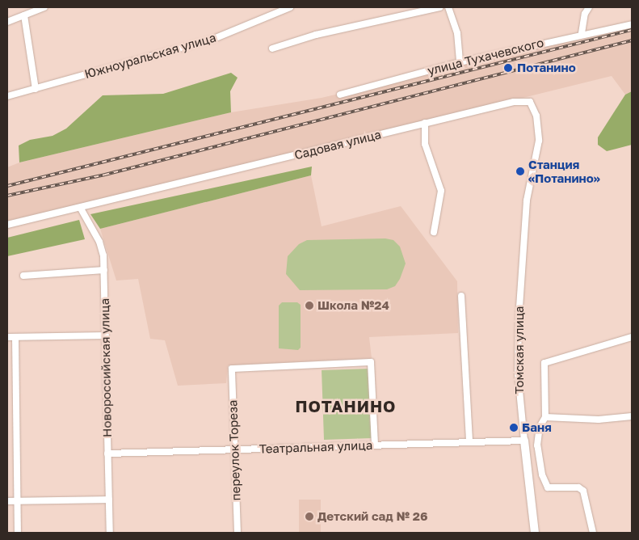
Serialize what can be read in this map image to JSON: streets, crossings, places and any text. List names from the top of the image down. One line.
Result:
{"streets":{"street":["Южноуральская улица","улица Тухачевского","Садовая улица","Томская улица","Новороссийская улица","Театральная улица","переулок Тореза"]},"crossings":[["Садовая улица","Томская улица"],["Садовая улица","Новороссийская улица"],["Томская улица","Театральная улица"],["Новороссийская улица","Театральная улица"],["Театральная улица","переулок Тореза"]],"districts":["ПОТАНИНО"],"places":["Потанино","Станция «Потанино»","Школа №24","Баня","Детский сад № 26"]}
